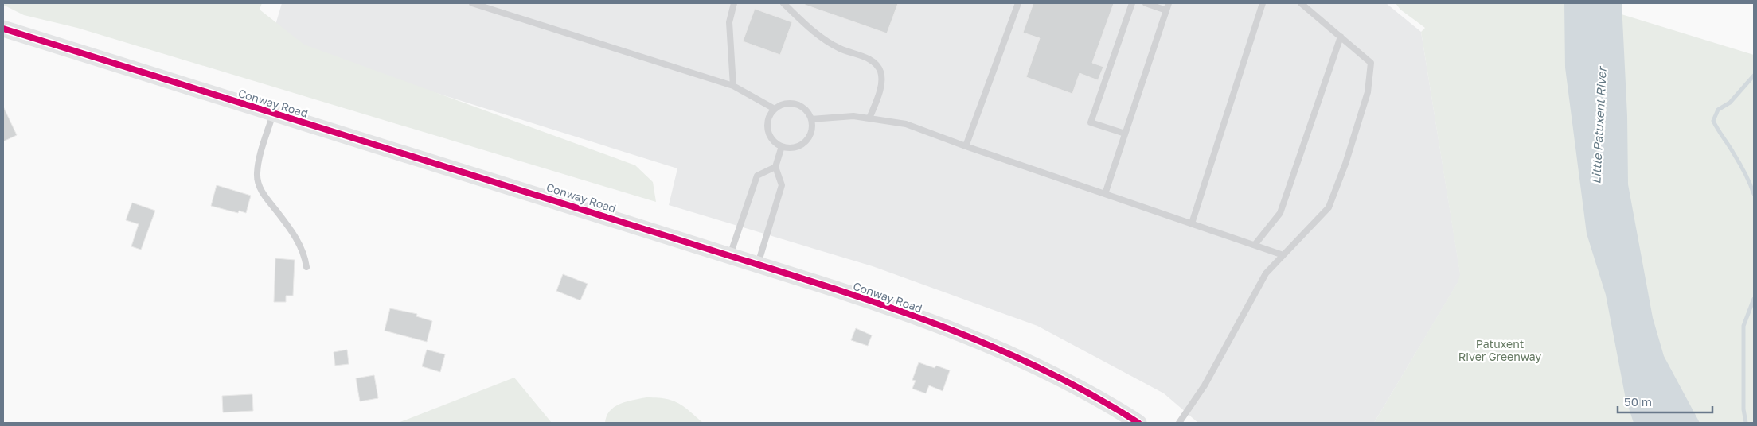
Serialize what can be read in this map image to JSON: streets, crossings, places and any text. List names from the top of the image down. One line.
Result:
{"streets":{"street":["Conway Road"]},"water":["Little Patuxent River"],"parks":["Patuxent River Greenway"],"scale_bar":"50 m"}
